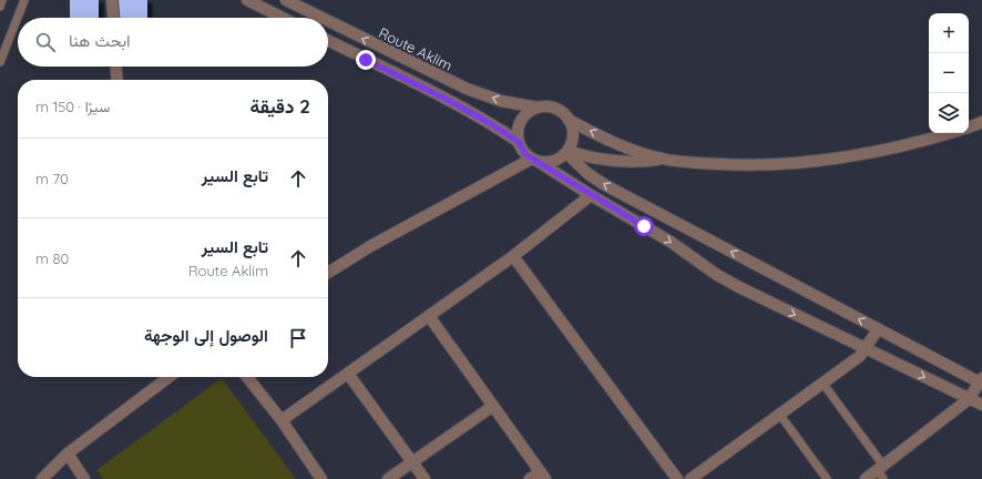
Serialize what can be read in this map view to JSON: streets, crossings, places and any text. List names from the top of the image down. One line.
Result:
{"streets":{"street":["Route Aklim"]},"page":{"map_buttons":["+","−"],"search":"ابحث هنا","heading":["2 دقيقة","سيرًا · 150 m"],"list":[["تابع السير","70 m"],["تابع السير","Route Aklim","80 m"],"الوصول إلى الوجهة"]}}
